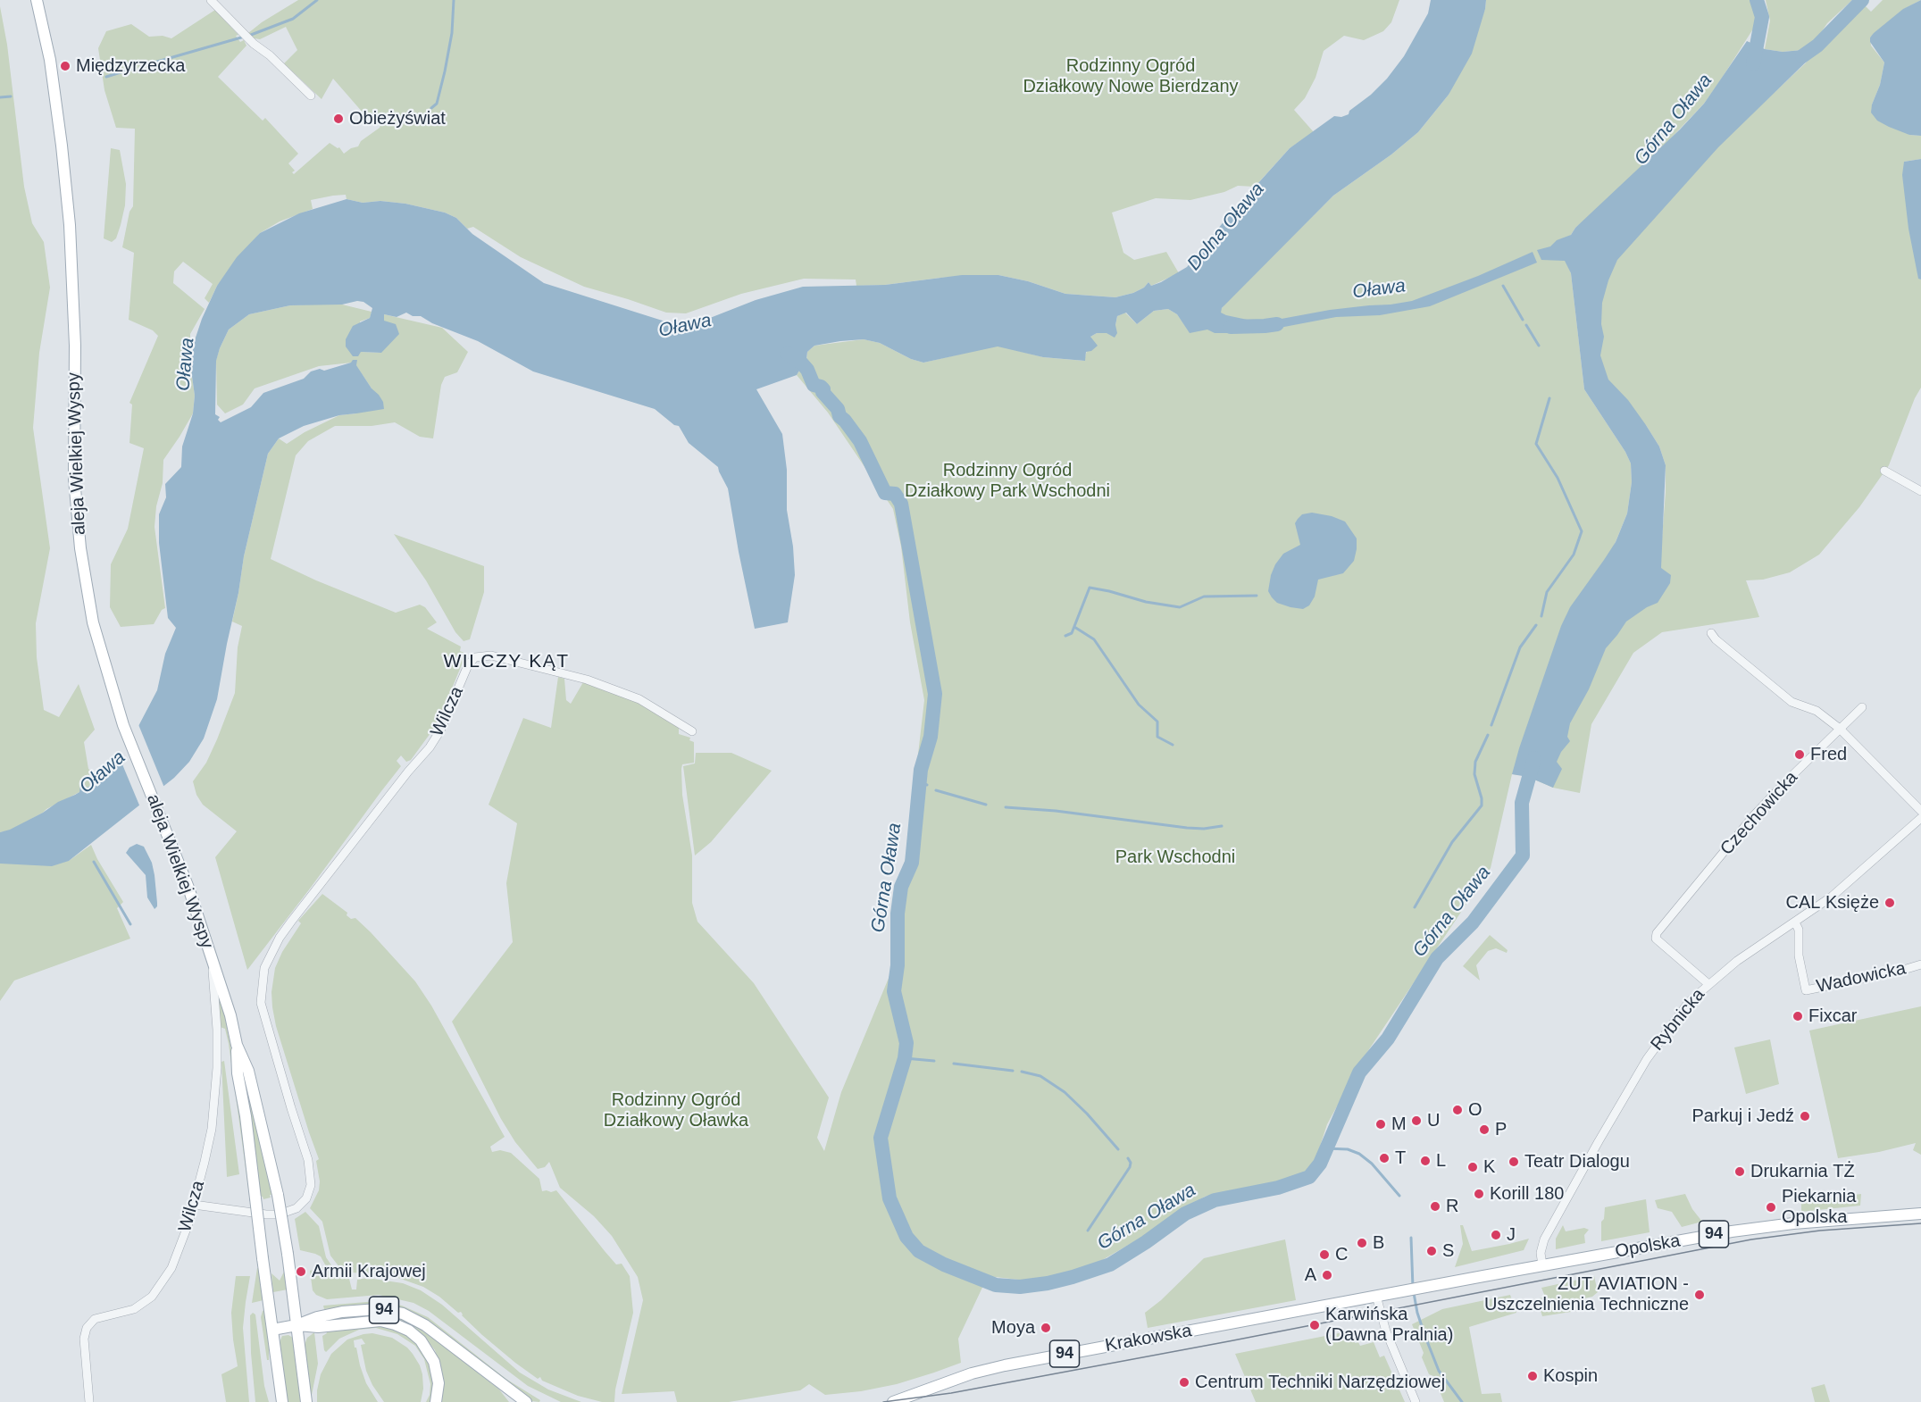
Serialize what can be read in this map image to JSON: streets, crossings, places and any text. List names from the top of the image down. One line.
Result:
{"streets":{"main road":["aleja Wielkiej Wyspy","94","Opolska","Krakowska"],"street":["Wilcza","Czechowicka","Wadowicka","Rybnicka"]},"crossings":[["aleja Wielkiej Wyspy","Wilcza"],["aleja Wielkiej Wyspy","94"],["Czechowicka","Rybnicka"],["Wadowicka","Rybnicka"],["Rybnicka","Opolska"],["Opolska","Krakowska"]],"districts":["WILCZY KĄT"],"water":["Górna Oława","Dolna Oława","Oława"],"parks":["Rodzinny Ogród Działkowy Nowe Bierdzany","Rodzinny Ogród Działkowy Park Wschodni","Park Wschodni","Rodzinny Ogród Działkowy Oławka"],"places":["Międzyrzecka","Obieżyświat","Fred","CAL Księże","Fixcar","O","Parkuj i Jedź","U","M","P","T","L","Teatr Dialogu","K","Drukarnia TŻ","Korill 180","R","Piekarnia Opolska","J","B","S","C","Armii Krajowej","A","ZUT AVIATION - Uszczelnienia Techniczne","Karwińska (Dawna Pralnia)","Moya","Kospin","Centrum Techniki Narzędziowej"]}
